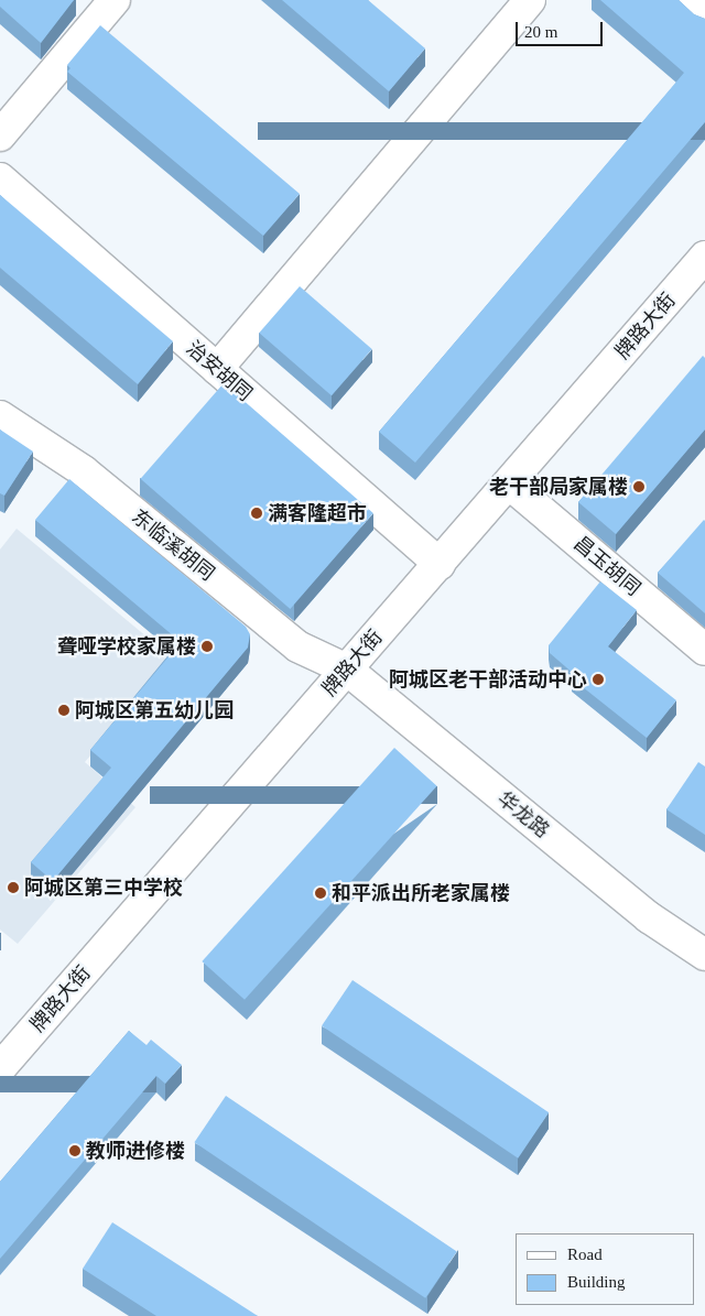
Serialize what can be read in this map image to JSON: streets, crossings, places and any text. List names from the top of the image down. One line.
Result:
{"streets":{"street":["牌路大街","治安胡同","东临溪胡同","昌玉胡同","华龙路"]},"crossings":[["牌路大街","治安胡同"],["牌路大街","东临溪胡同"],["牌路大街","昌玉胡同"],["牌路大街","华龙路"],["东临溪胡同","华龙路"]],"places":["老干部局家属楼","满客隆超市","聋哑学校家属楼","阿城区老干部活动中心","阿城区第五幼儿园","阿城区第三中学校","和平派出所老家属楼","教师进修楼"],"legend":["Road","Building"],"scale_bar":"20 m"}
